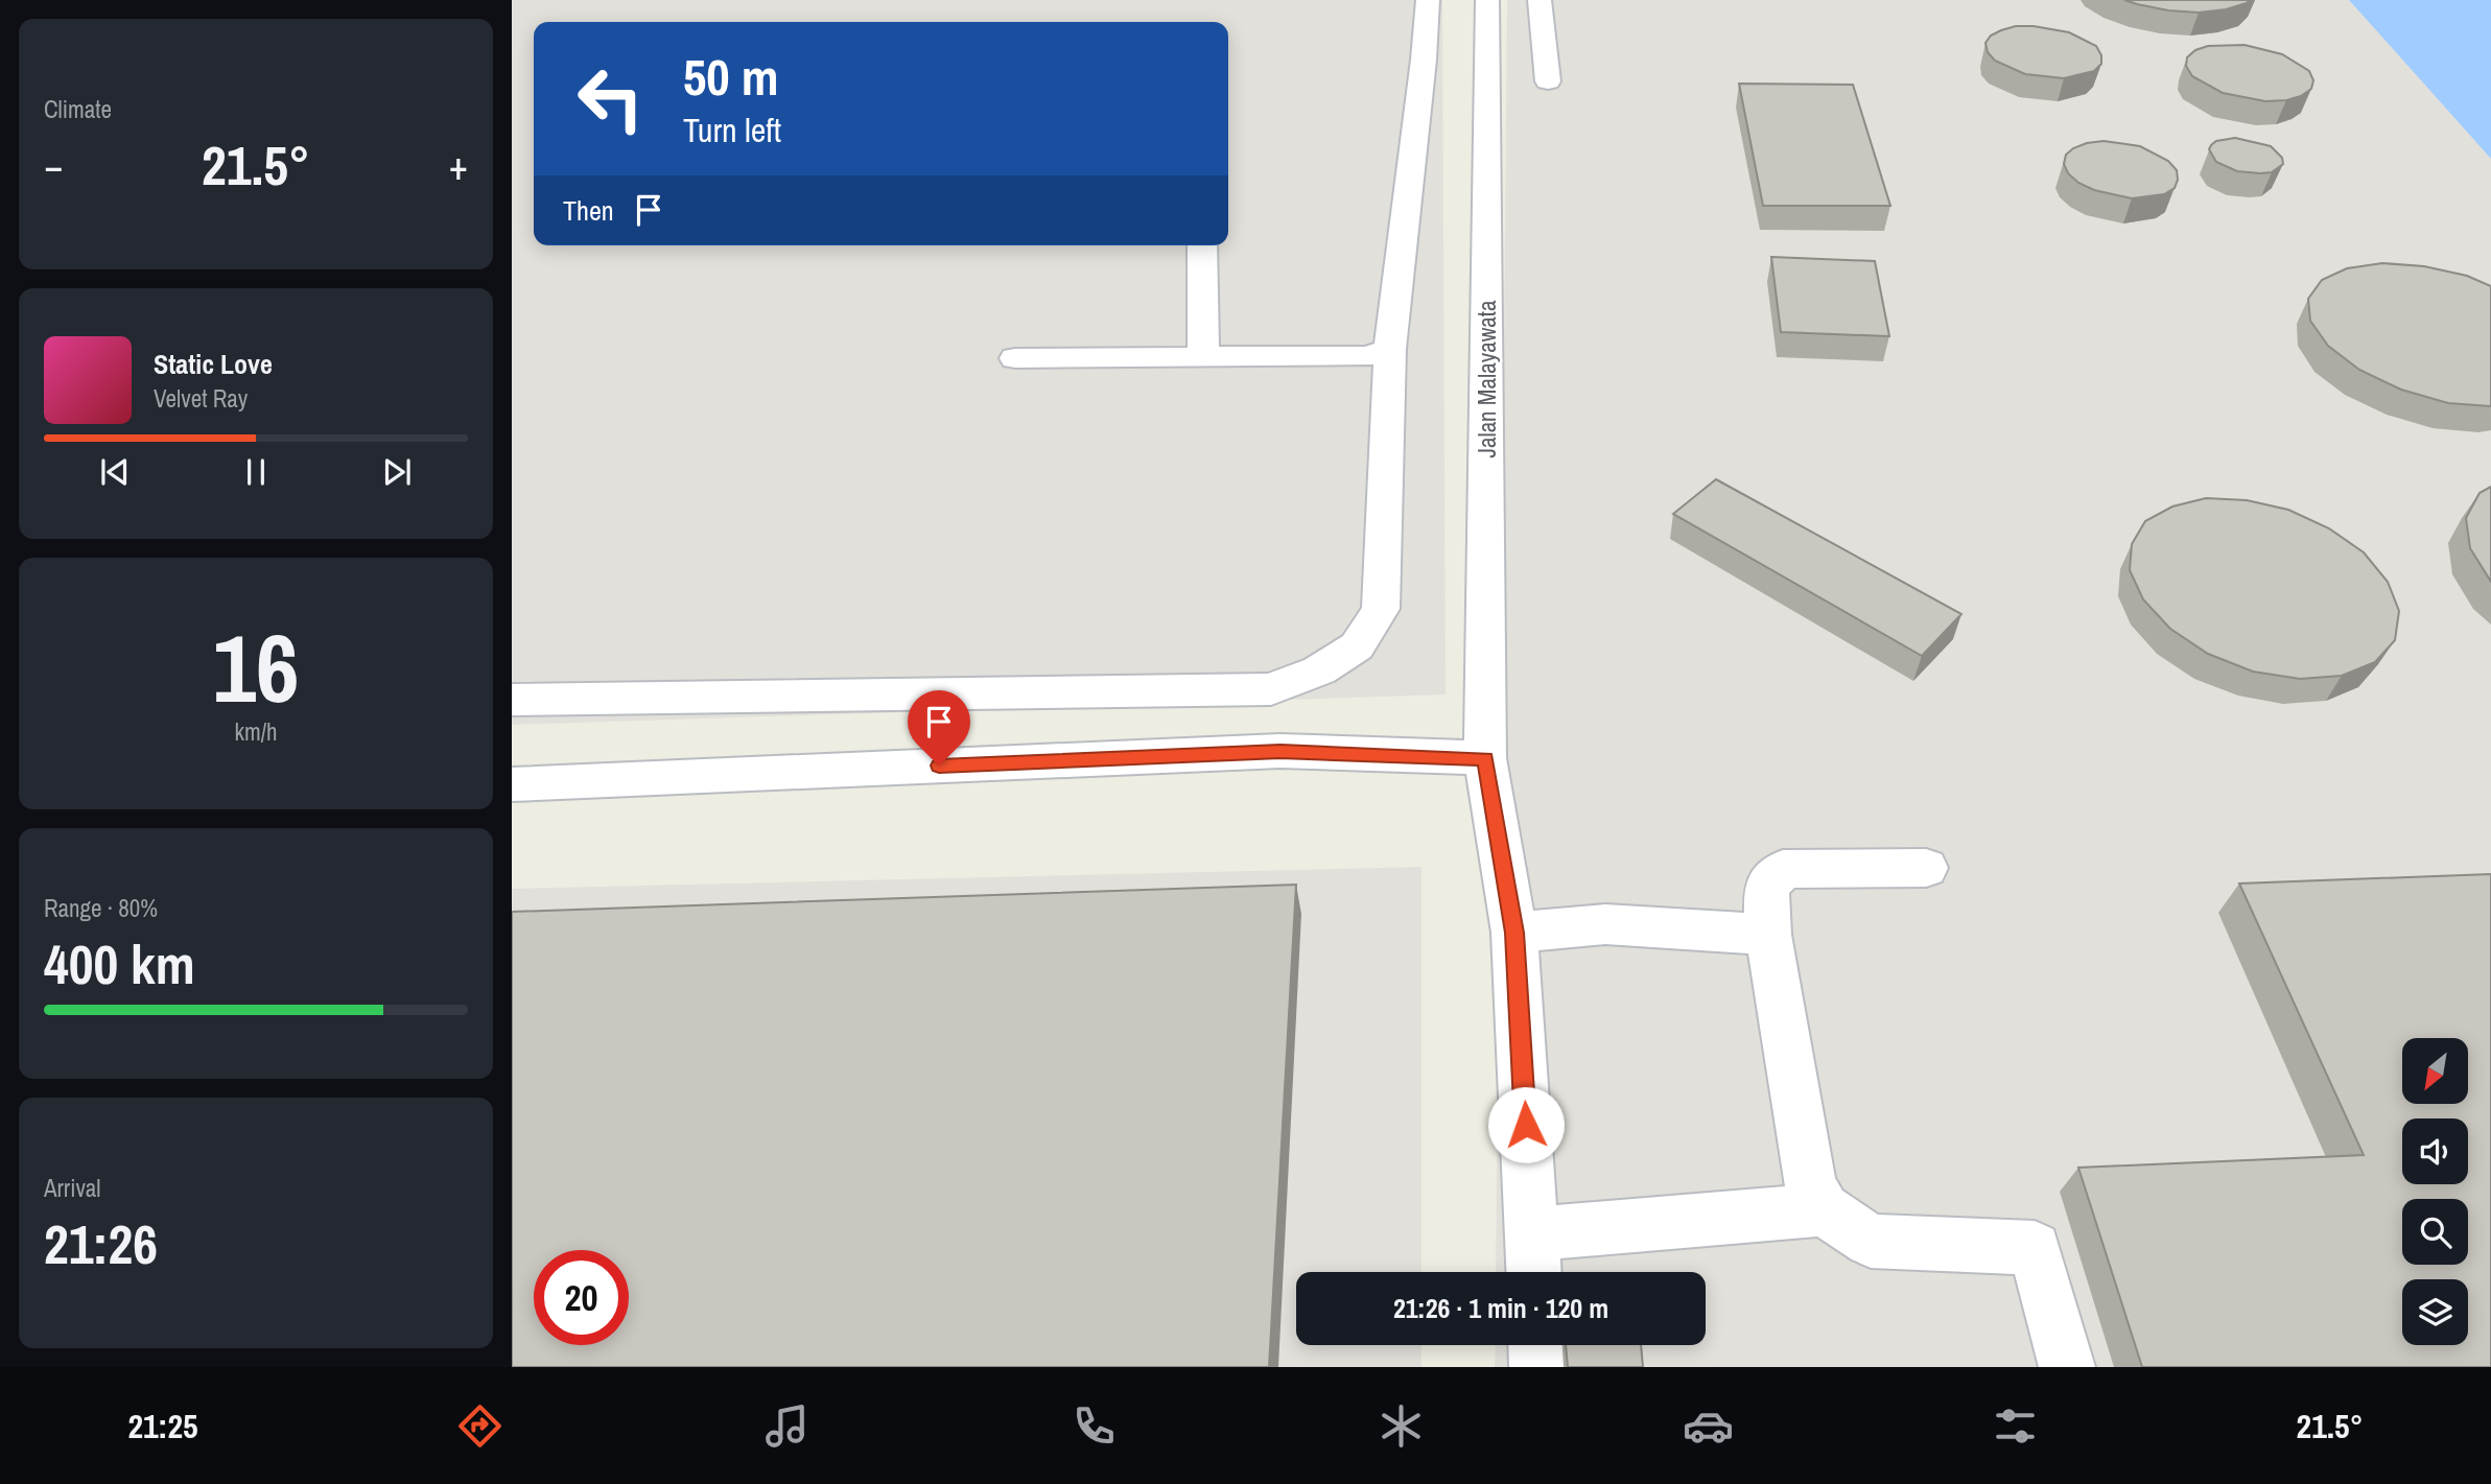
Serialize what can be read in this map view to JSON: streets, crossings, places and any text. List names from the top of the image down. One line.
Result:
{"streets":{"street":["Jalan Malayawata"]},"north":"bottom left","page":{"tile":["Climate",["16","km/h"],["Range · 80%","400 km"],["Arrival","21:26"]],"turn":["50 m","Turn left"],"heat":["−","21.5°","+"],"then":"Then","song":["Static Love","Velvet Ray"],"limit":"20","trip":"21:26 · 1 min · 120 m","tabs":["21:25","21.5°"]}}
